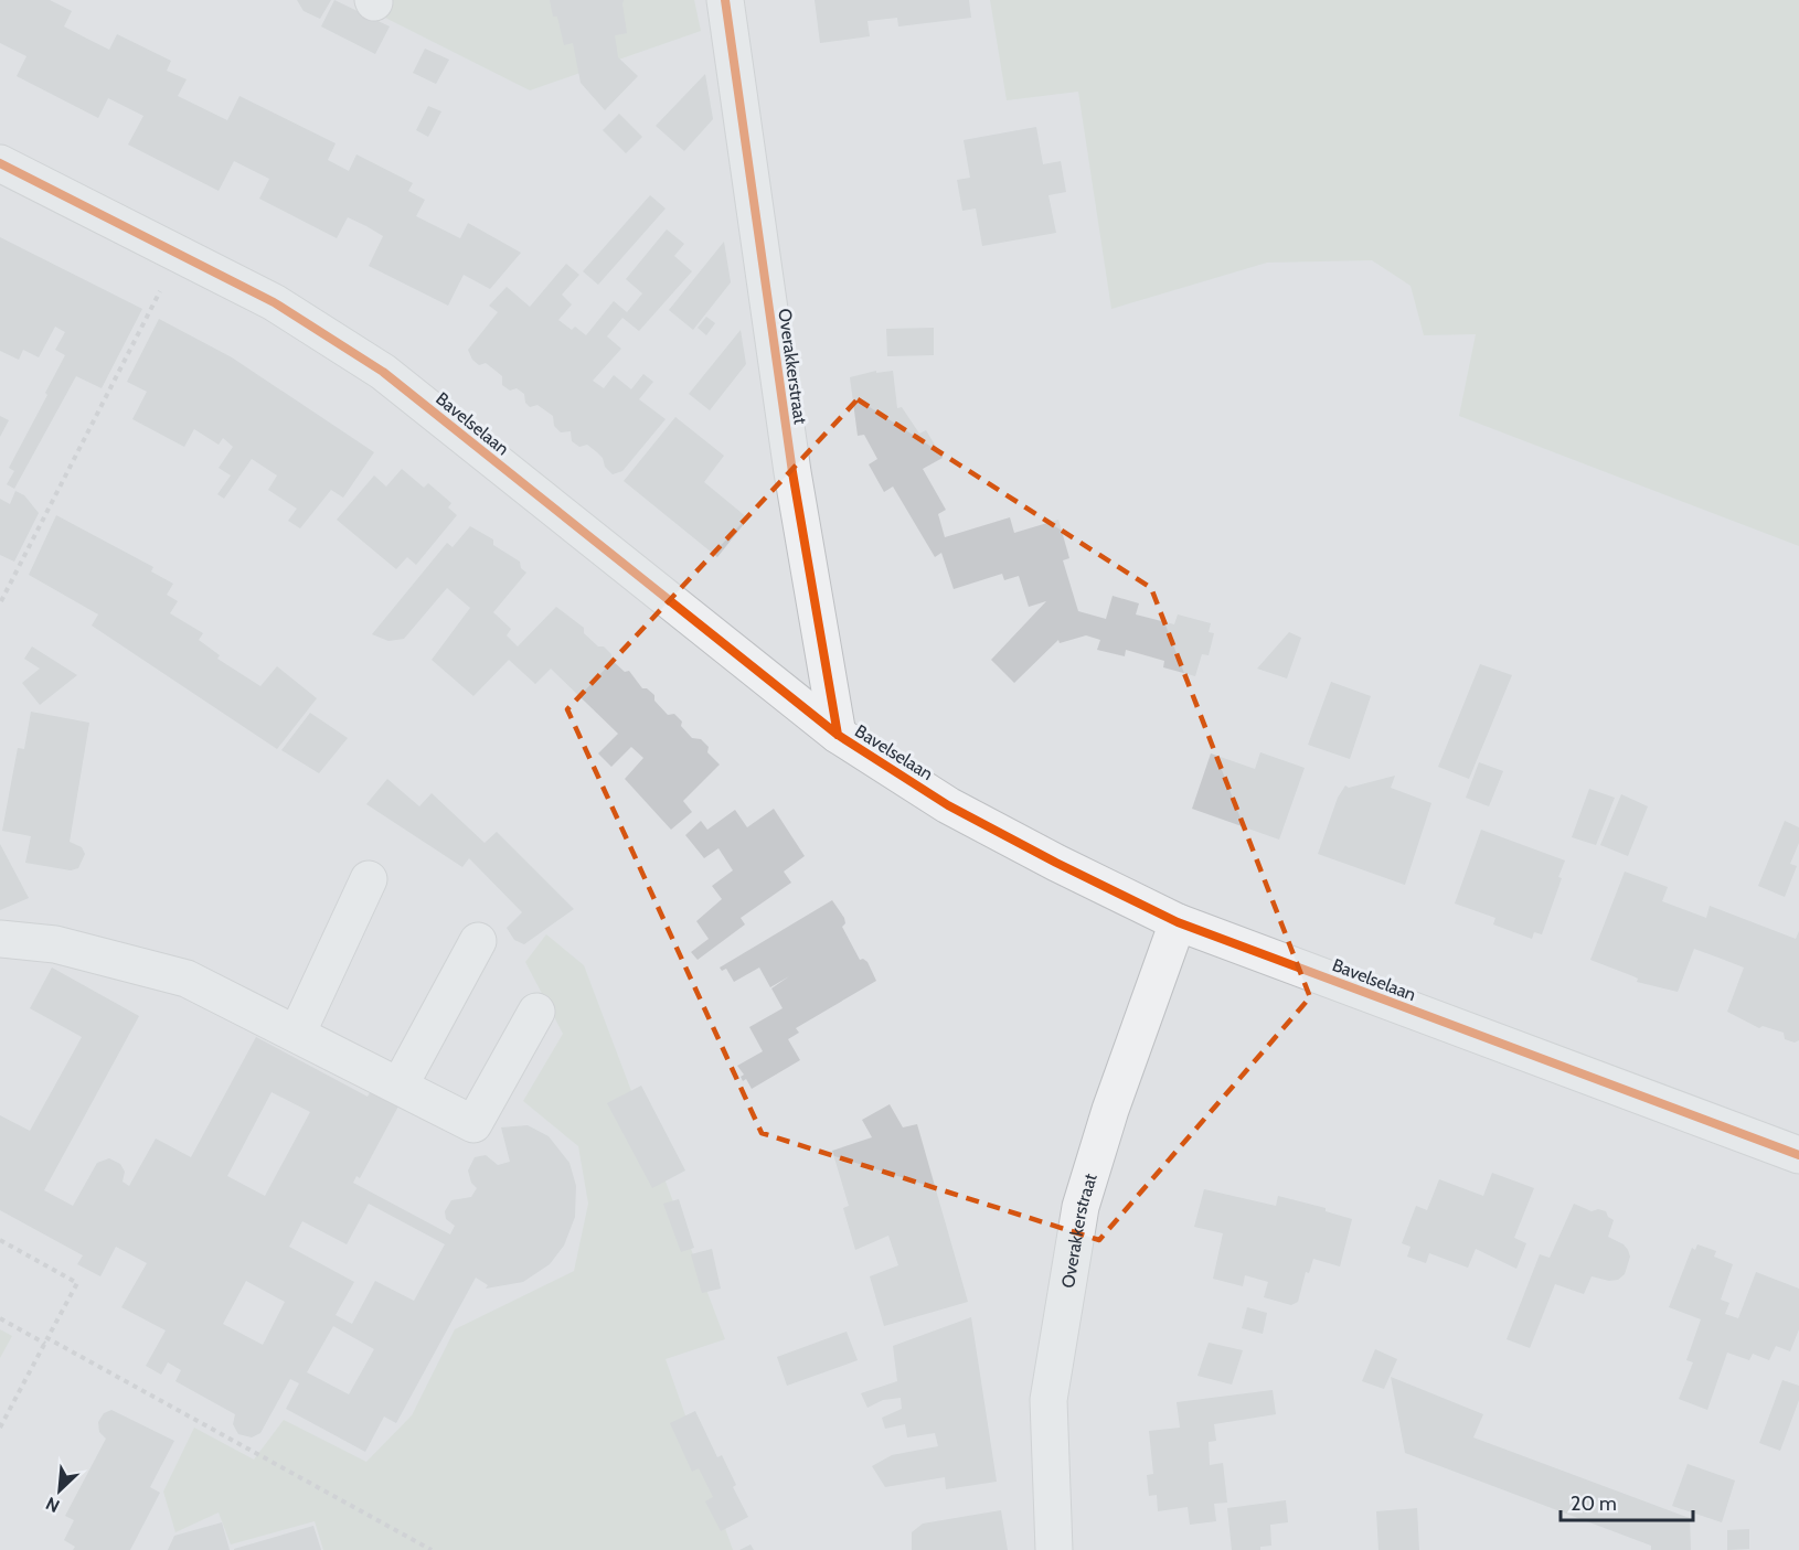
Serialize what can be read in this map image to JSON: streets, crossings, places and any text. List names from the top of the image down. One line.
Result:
{"streets":{"street":["Overakkerstraat","Bavelselaan"]},"crossings":[["Overakkerstraat","Bavelselaan"]],"scale_bar":"20 m","north":"bottom left"}
